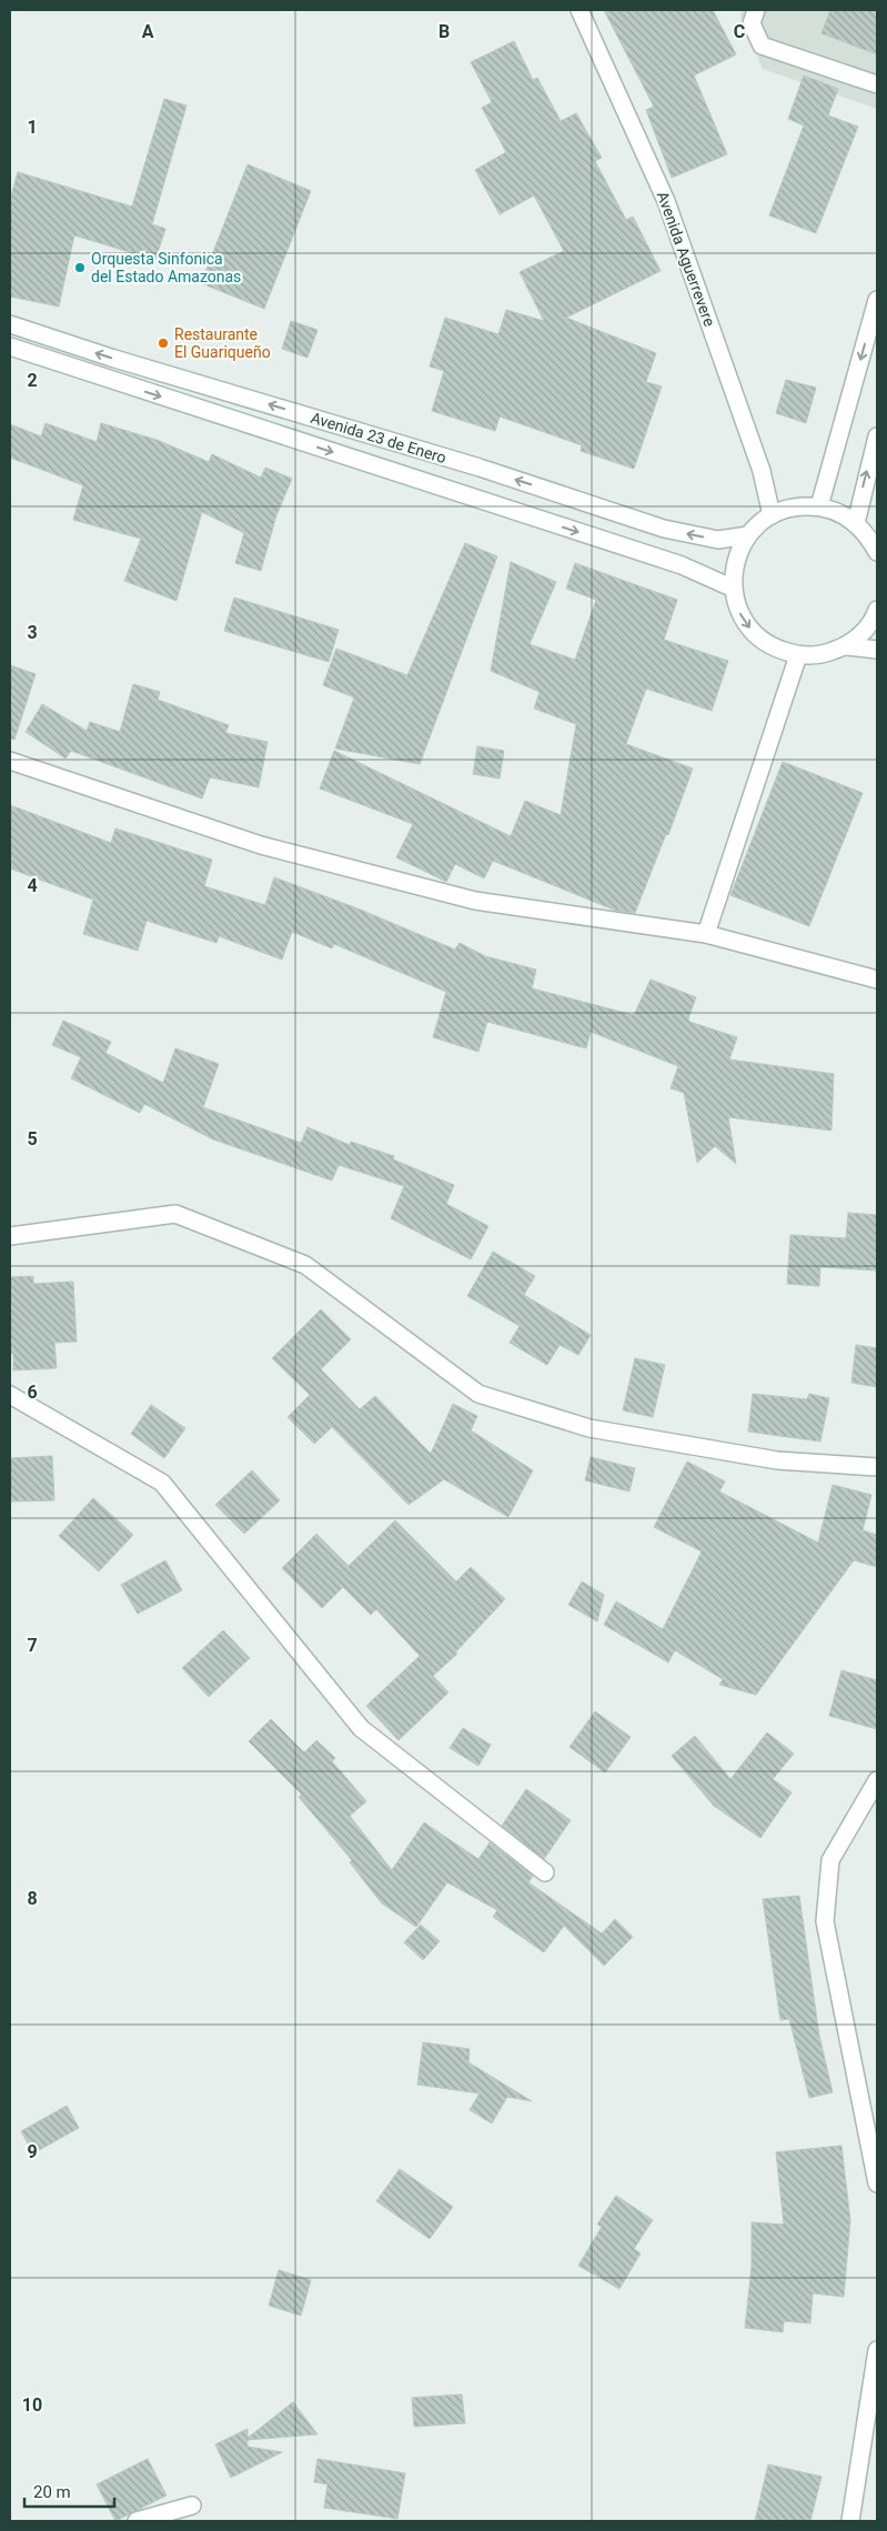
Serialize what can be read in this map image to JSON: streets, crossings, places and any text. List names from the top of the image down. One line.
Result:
{"streets":{"street":["Avenida Aguerrevere","Avenida 23 de Enero"]},"places":["Orquesta Sinfonica del Estado Amazonas","Restaurante El Guariqueño"],"scale_bar":"20 m","grid":{"columns":["A","B","C"],"rows":["1","2","3","4","5","6","7","8","9","10"]}}
